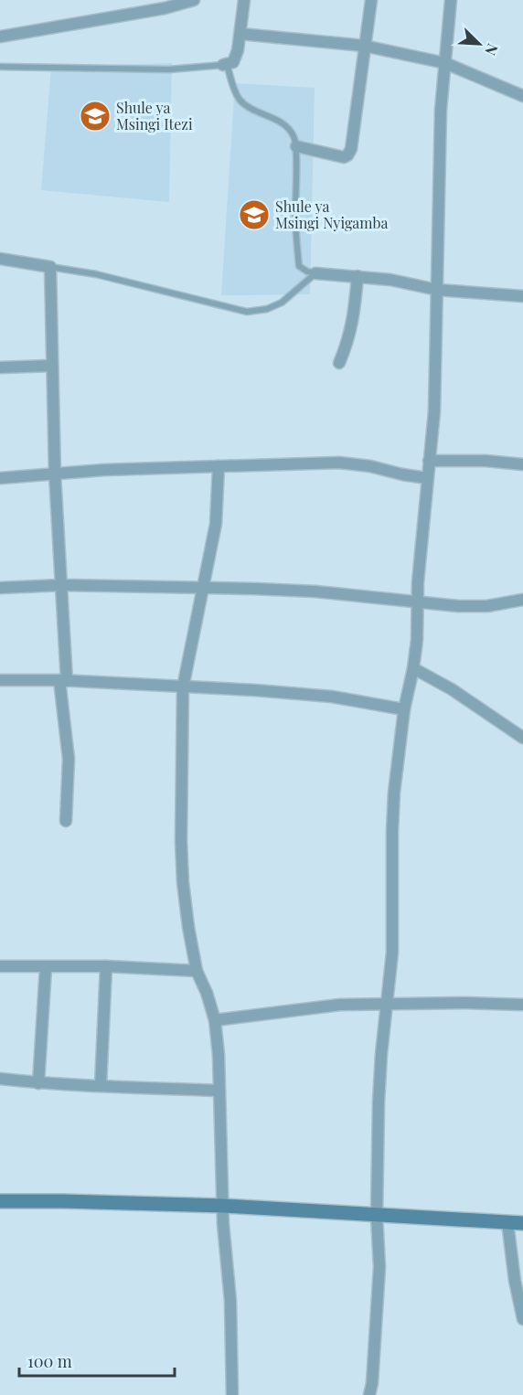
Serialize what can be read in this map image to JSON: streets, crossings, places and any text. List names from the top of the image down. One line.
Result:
{"places":{"school or university":["Shule ya Msingi Itezi","Shule ya Msingi Nyigamba"]},"scale_bar":"100 m","north":"bottom right"}
